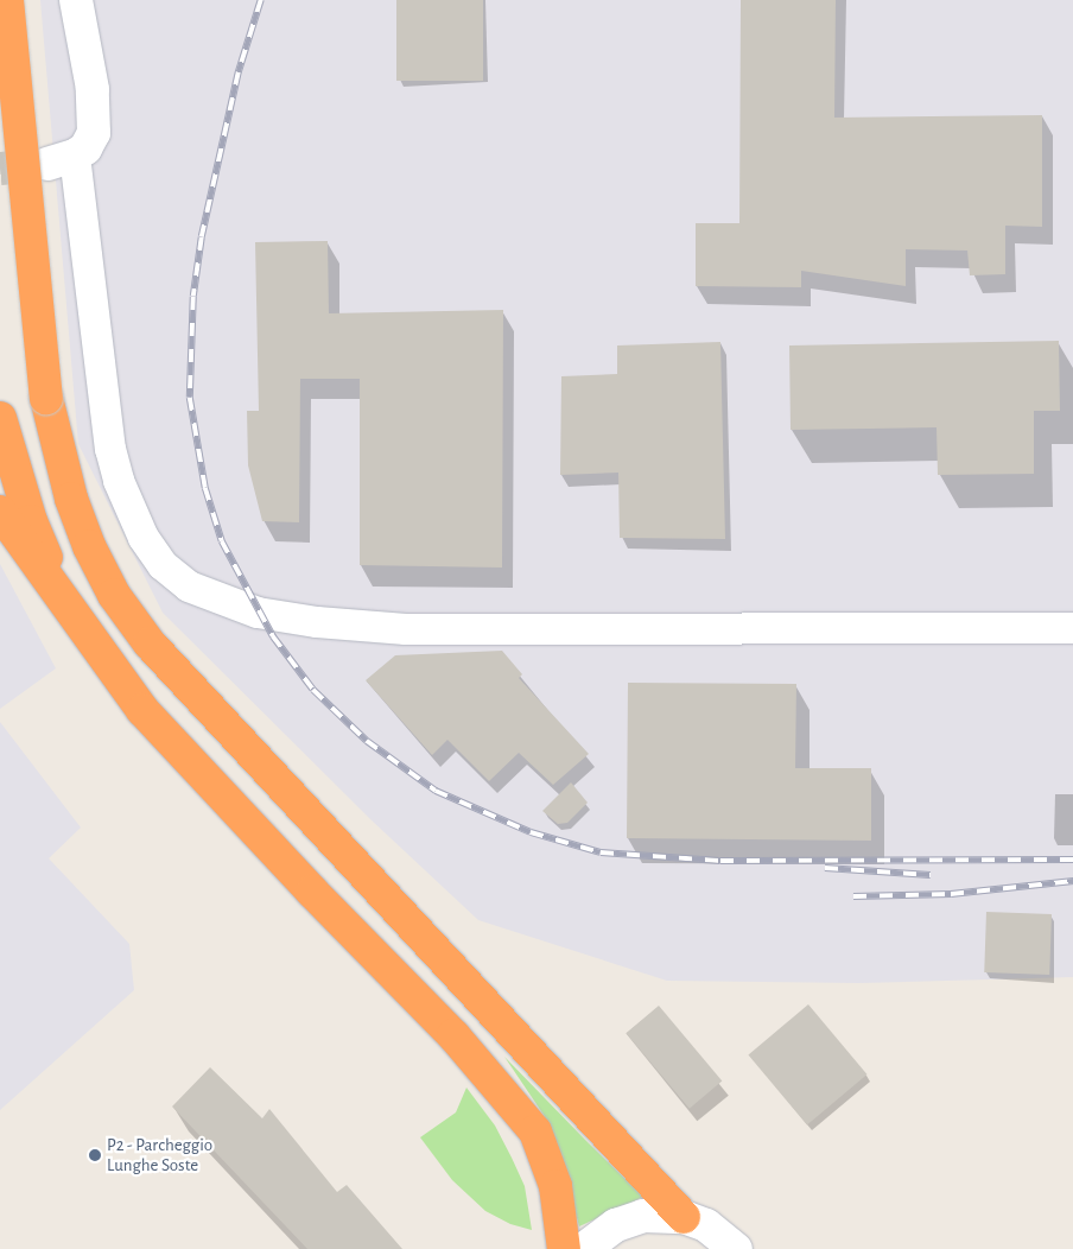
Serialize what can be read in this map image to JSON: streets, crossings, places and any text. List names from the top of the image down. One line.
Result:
{"places":["P2 - Parcheggio Lunghe Soste"]}
